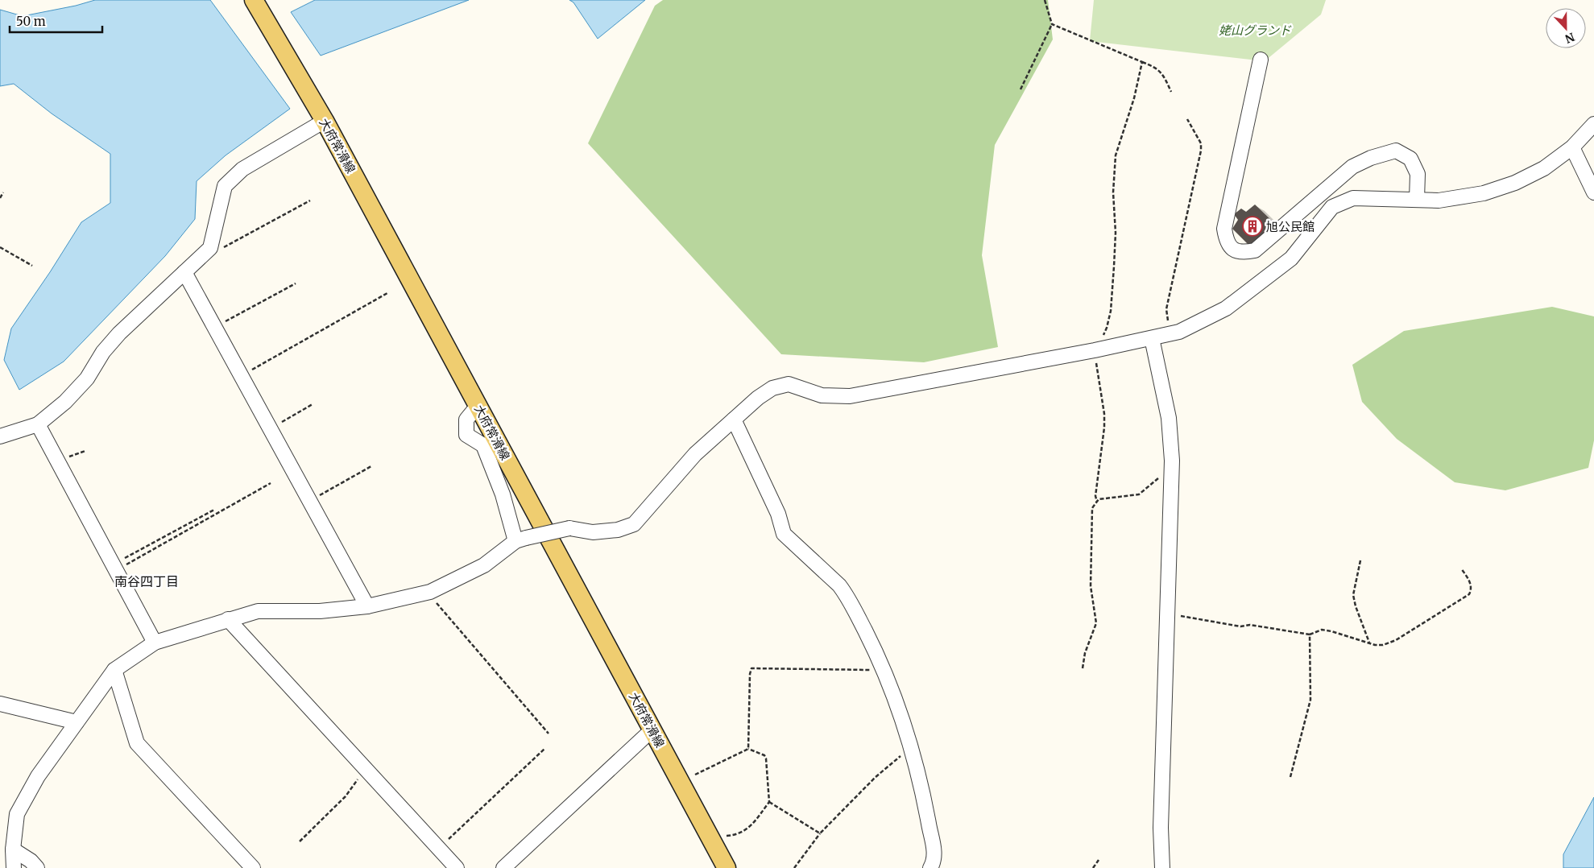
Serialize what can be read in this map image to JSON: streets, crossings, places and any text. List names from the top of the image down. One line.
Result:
{"streets":{"main road":["大府常滑線"]},"districts":["南谷四丁目"],"parks":["姥山グランド"],"places":{"building":["旭公民館"]},"scale_bar":"50 m","north":"bottom"}
